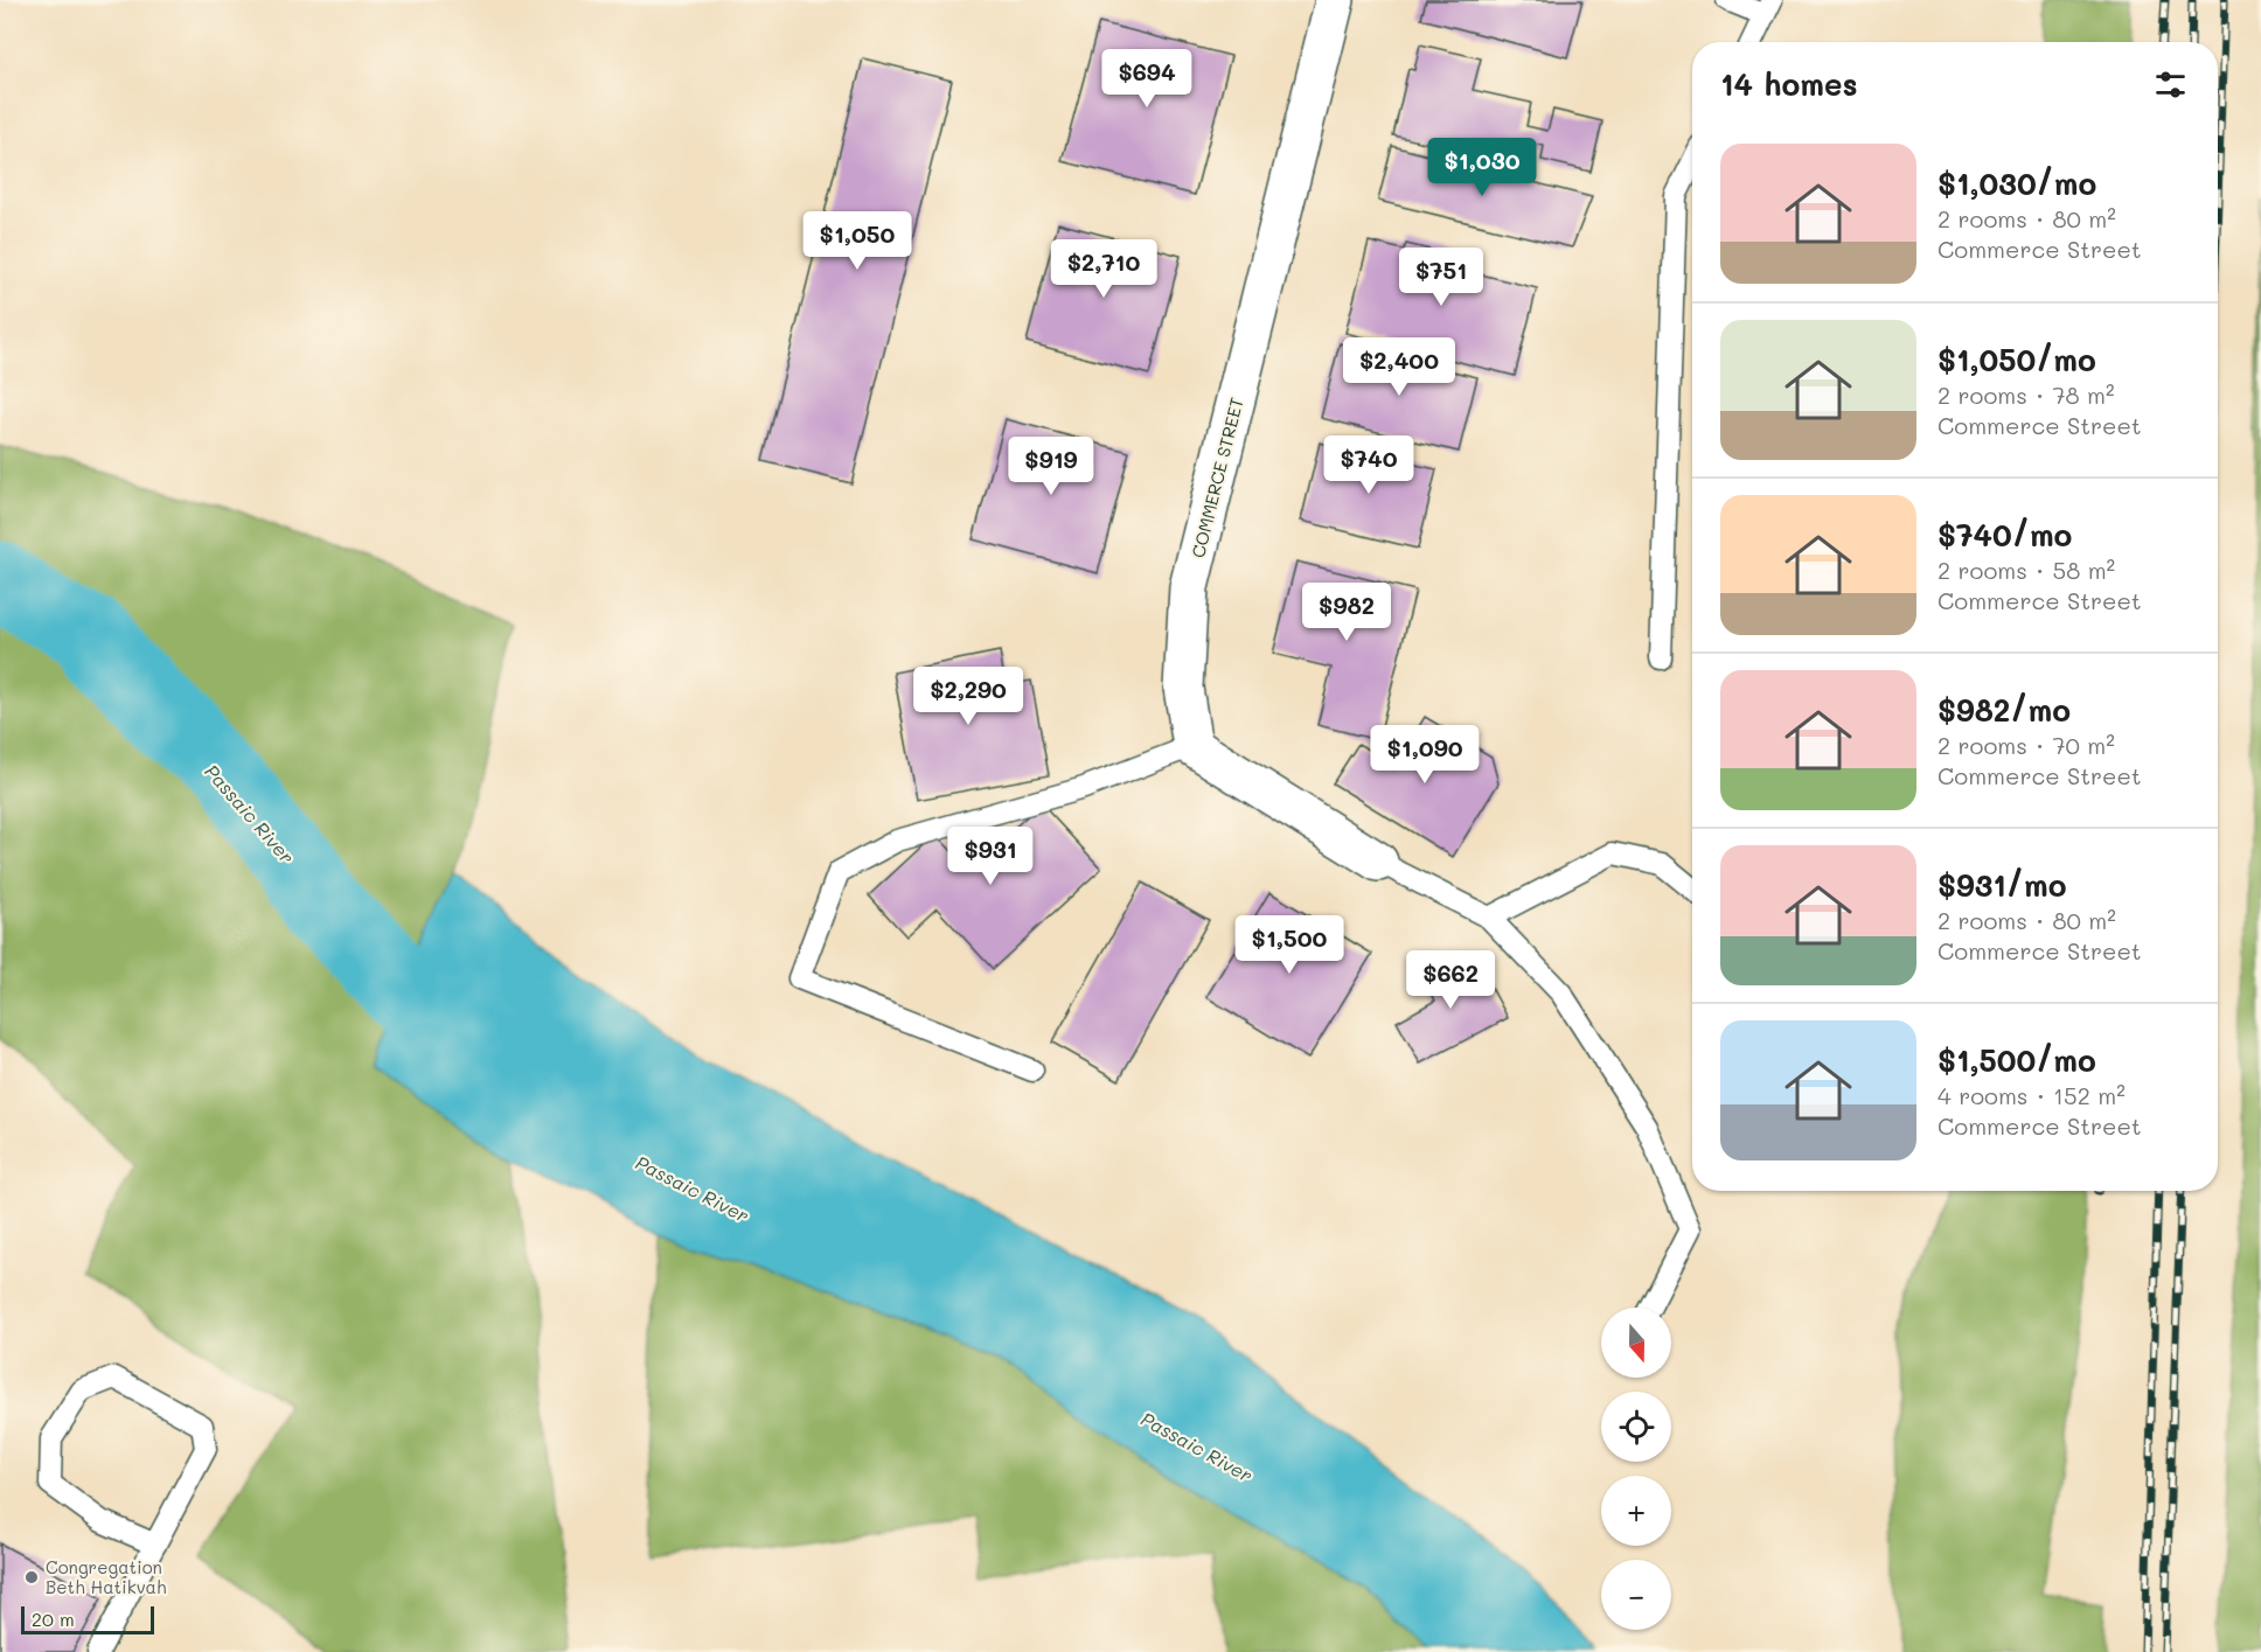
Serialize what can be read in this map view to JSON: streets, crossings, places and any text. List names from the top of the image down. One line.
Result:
{"streets":{"street":["COMMERCE STREET"]},"water":["Passaic River"],"places":["Congregation Beth Hatikvah"],"scale_bar":"20 m","north":"bottom","page":{"heading":"14 homes","price":["$694","$1,030","$1,050","$2,710","$751","$2,400","$740","$919","$982","$2,290","$1,090","$931","$1,500","$662"],"list":[{"name":"$1,030/mo","note":"2 rooms · 80 m² · Commerce Street"},{"name":"$1,050/mo","note":"2 rooms · 78 m² · Commerce Street"},{"name":"$740/mo","note":"2 rooms · 58 m² · Commerce Street"},{"name":"$982/mo","note":"2 rooms · 70 m² · Commerce Street"},{"name":"$931/mo","note":"2 rooms · 80 m² · Commerce Street"},{"name":"$1,500/mo","note":"4 rooms · 152 m² · Commerce Street"}],"map_buttons":["+","−"],"scale":"20 m"}}
